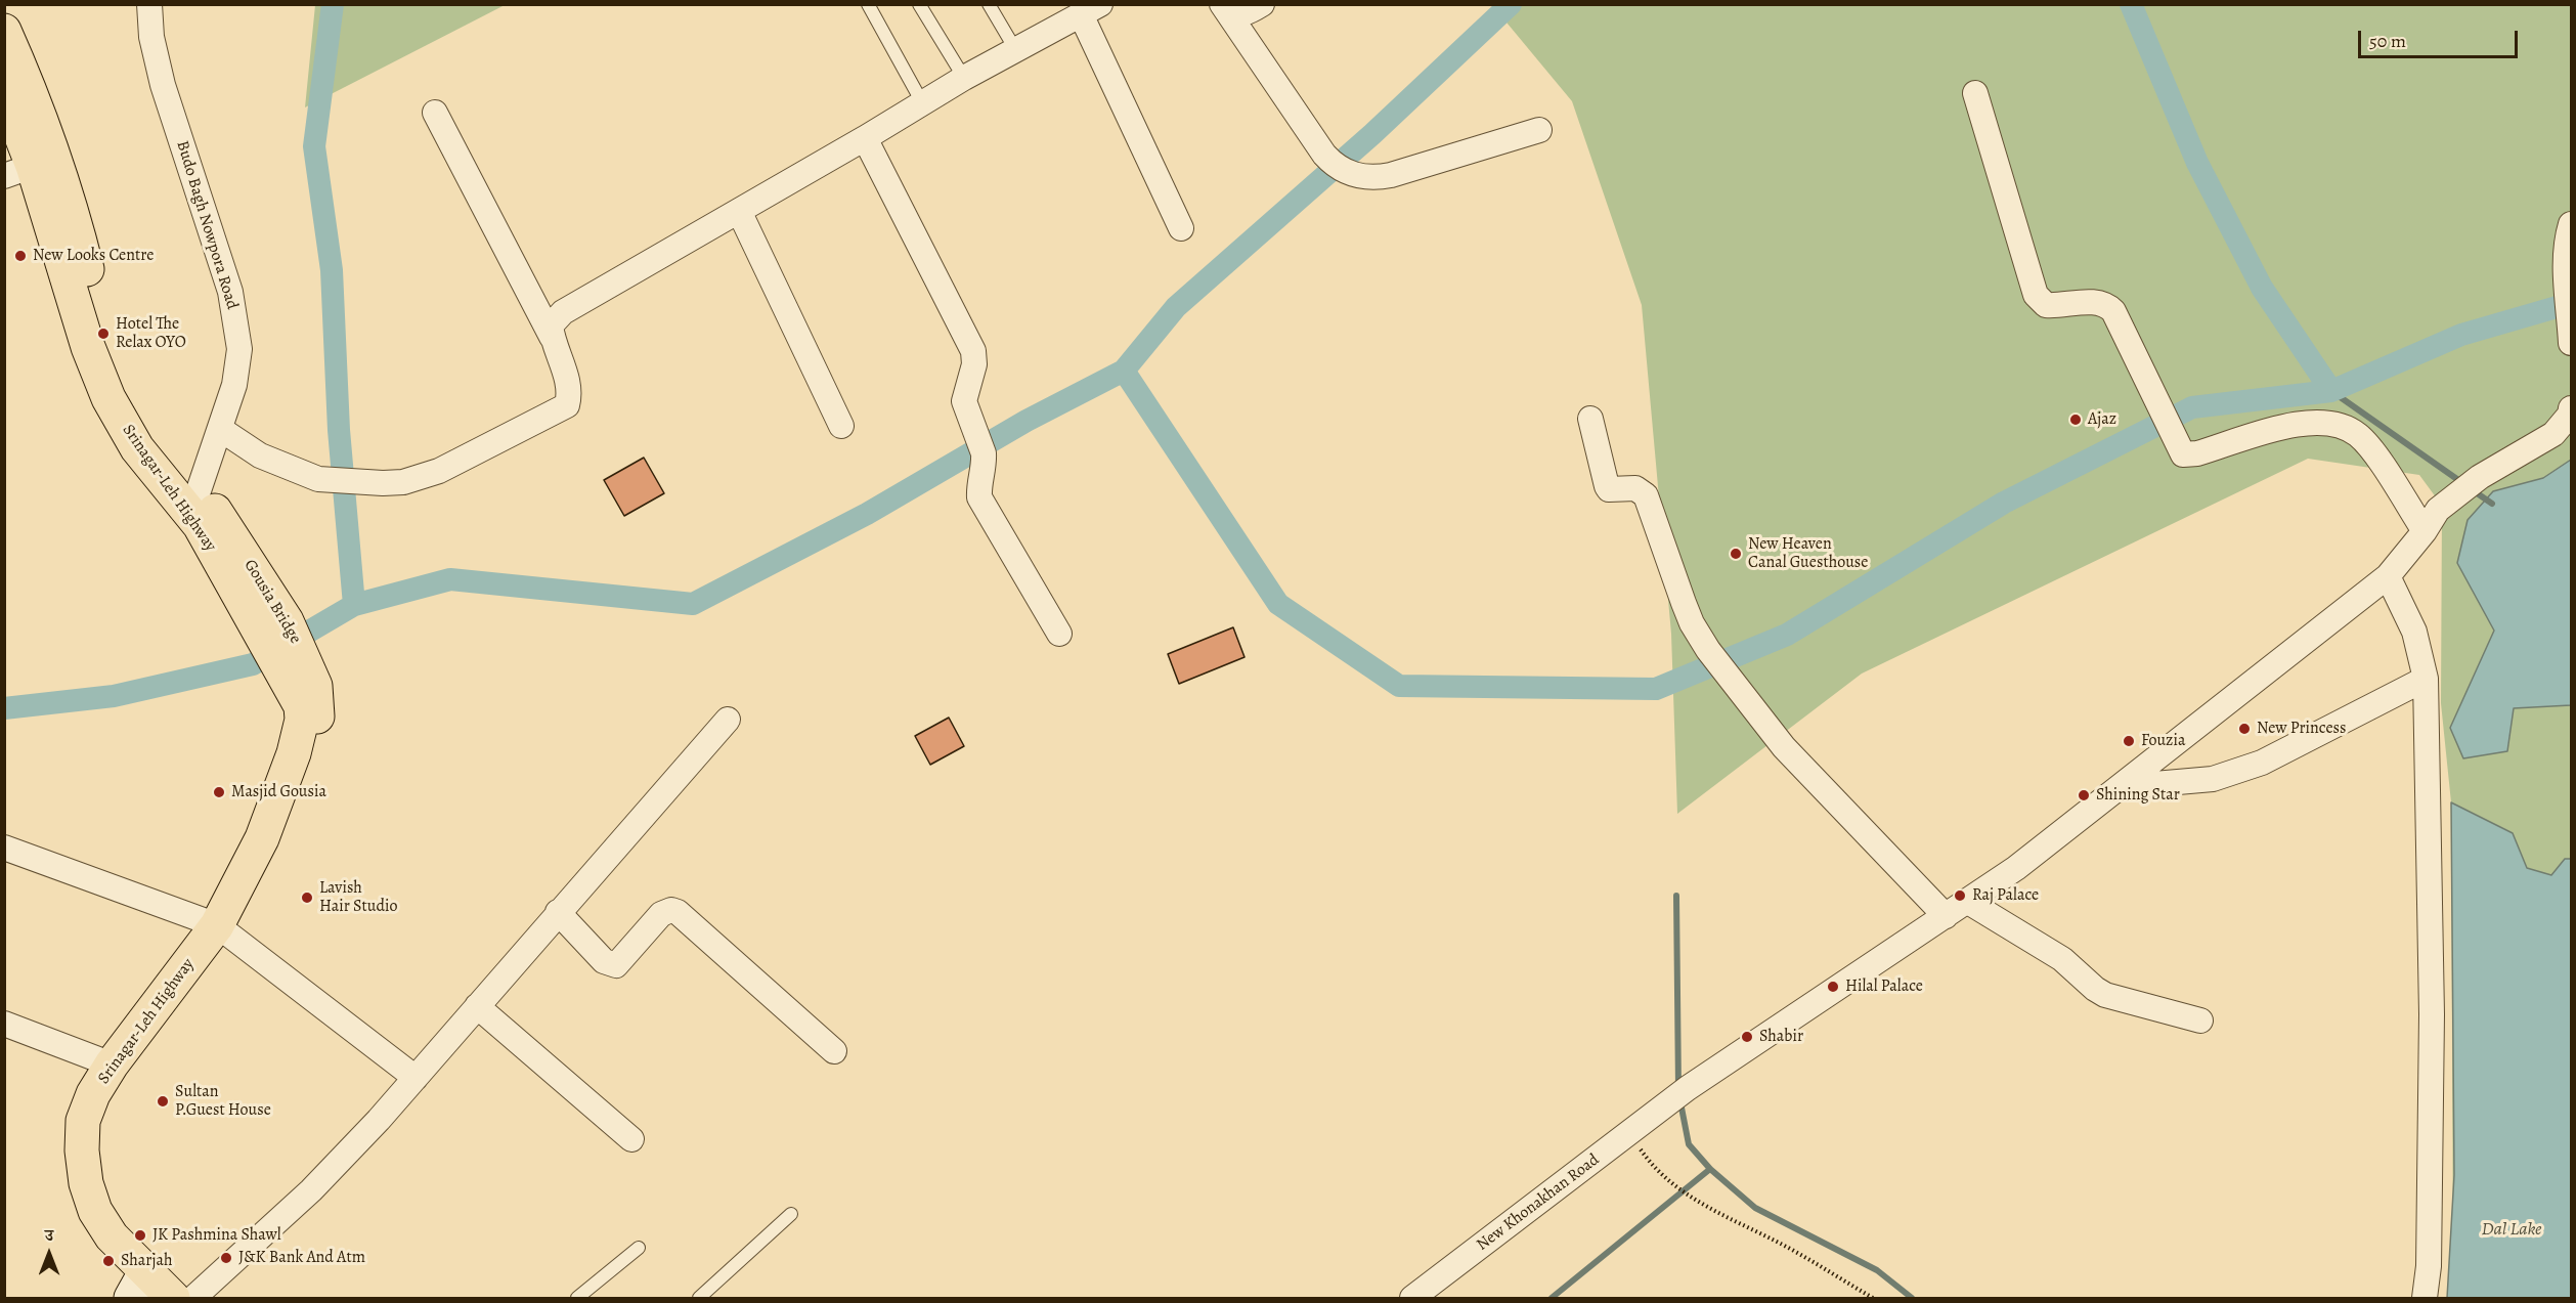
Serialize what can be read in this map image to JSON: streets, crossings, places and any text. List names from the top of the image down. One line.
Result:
{"streets":{"highway":["Srinagar-Leh Highway","Gousia Bridge"],"street":["Budo Bagh Nowpora Road","New Khonakhan Road"]},"crossings":[["Budo Bagh Nowpora Road","Srinagar-Leh Highway"],["Budo Bagh Nowpora Road","Gousia Bridge"],["Srinagar-Leh Highway","Gousia Bridge"]],"water":["Dal Lake"],"places":["New Looks Centre","Hotel The Relax OYO","Ajaz","New Heaven Canal Guesthouse","New Princess","Fouzia","Masjid Gousia","Shining Star","Raj Palace","Lavish Hair Studio","Hilal Palace","Shabir","Sultan P.Guest House","JK Pashmina Shawl","J&K Bank And Atm","Sharjah"],"scale_bar":"50 m","north":"top"}
